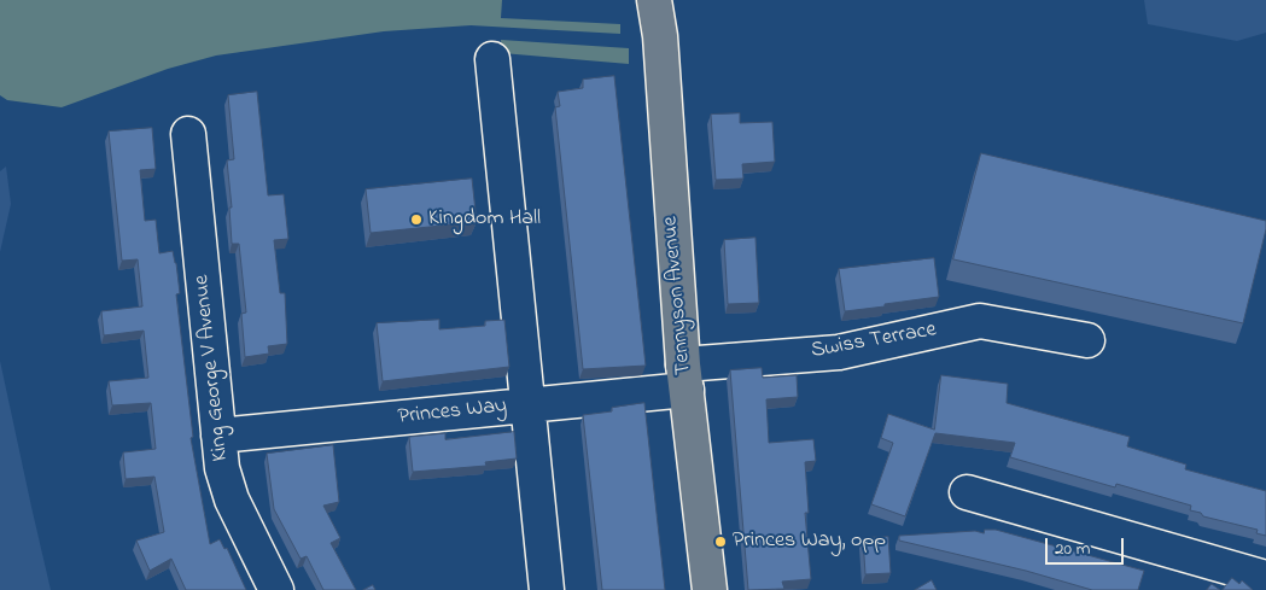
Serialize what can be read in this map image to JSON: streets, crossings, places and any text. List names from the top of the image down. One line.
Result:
{"streets":{"main road":["Tennyson Avenue"],"street":["Swiss Terrace","King George V Avenue","Princes Way"]},"crossings":[["Tennyson Avenue","Swiss Terrace"],["Tennyson Avenue","Princes Way"],["Swiss Terrace","Princes Way"],["King George V Avenue","Princes Way"]],"places":["Kingdom Hall","Princes Way, opp"],"scale_bar":"20 m"}
